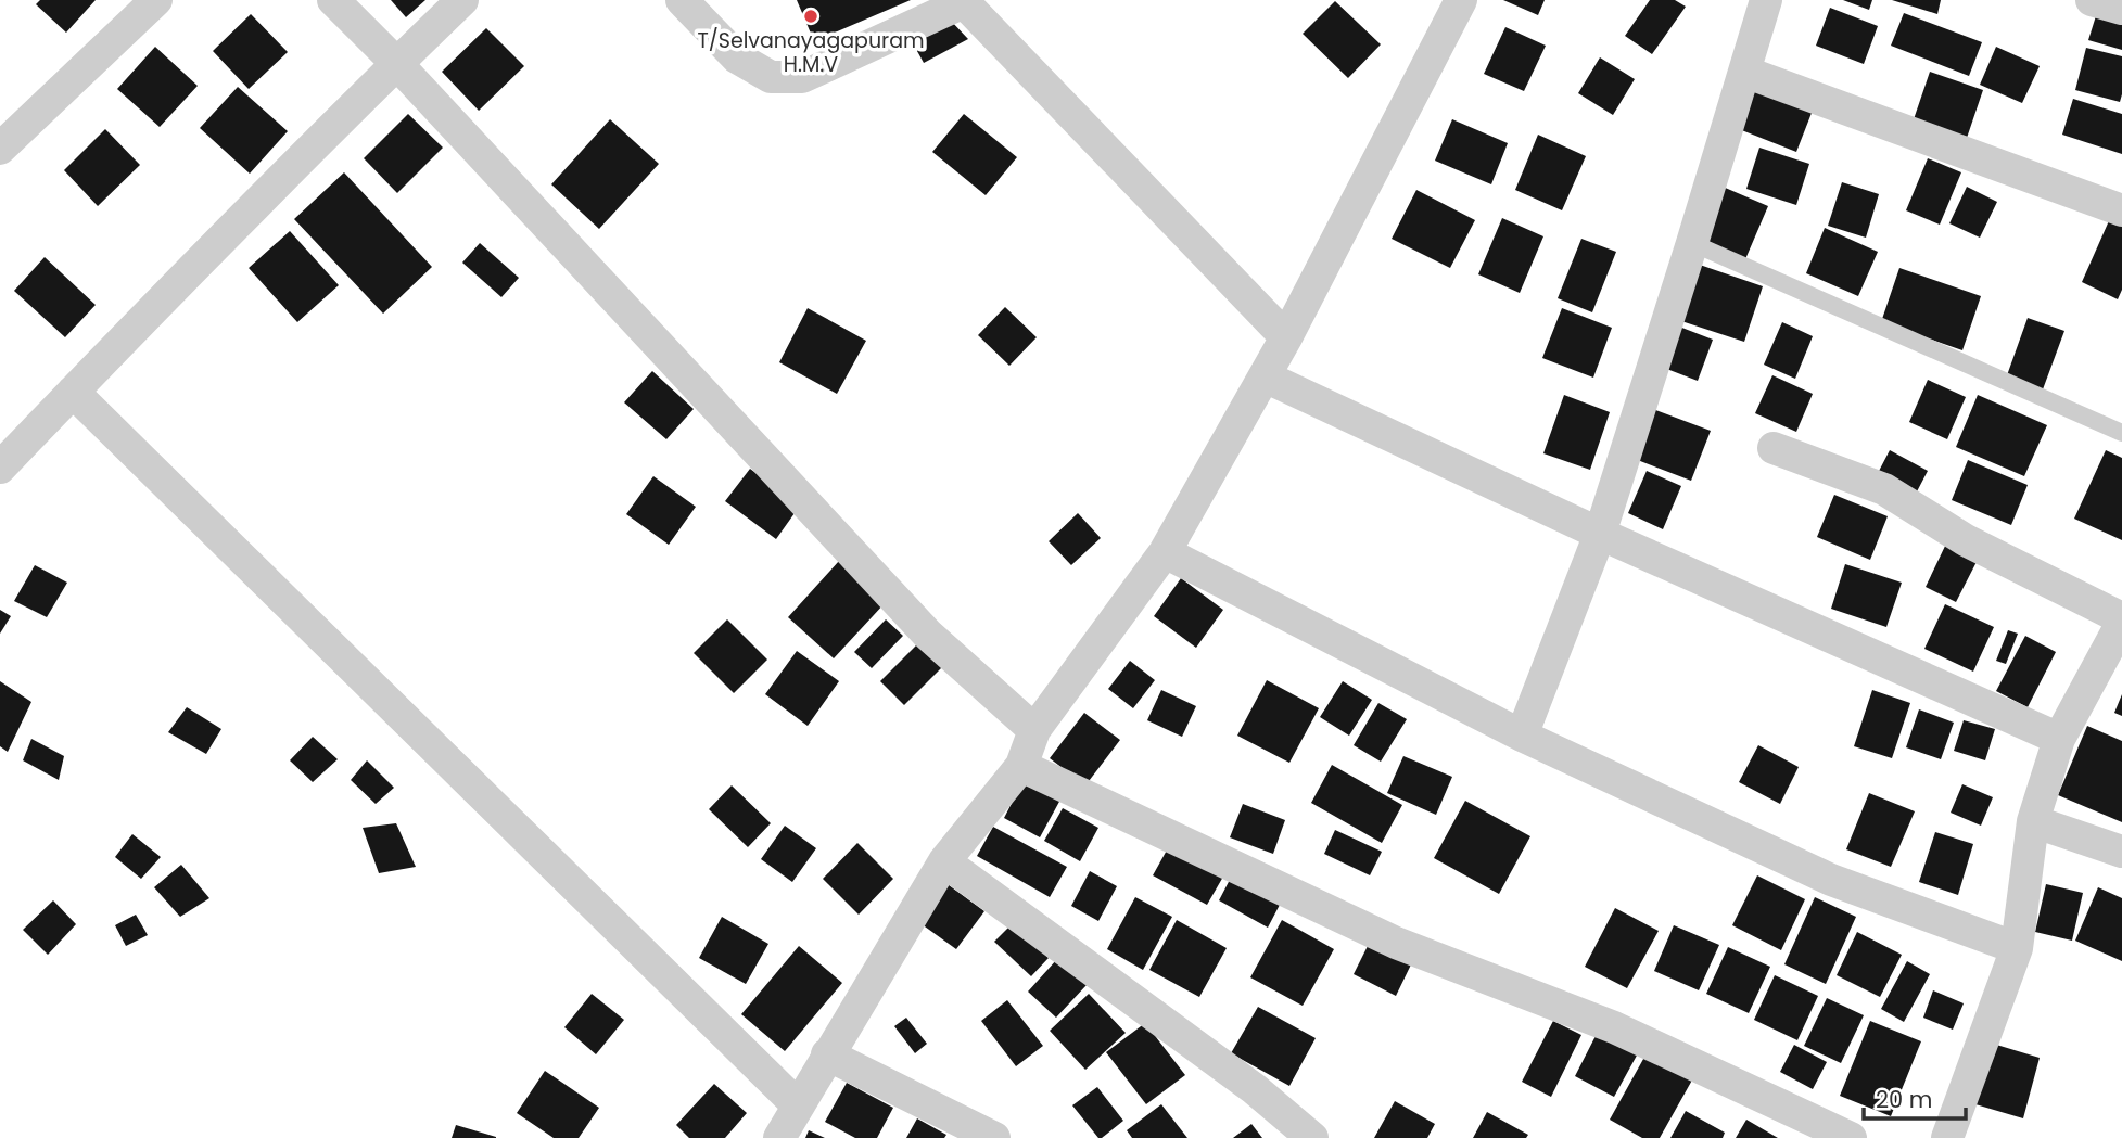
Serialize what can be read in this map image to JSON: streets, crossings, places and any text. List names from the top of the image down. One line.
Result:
{"places":["T/Selvanayagapuram H.M.V"],"scale_bar":"20 m"}
